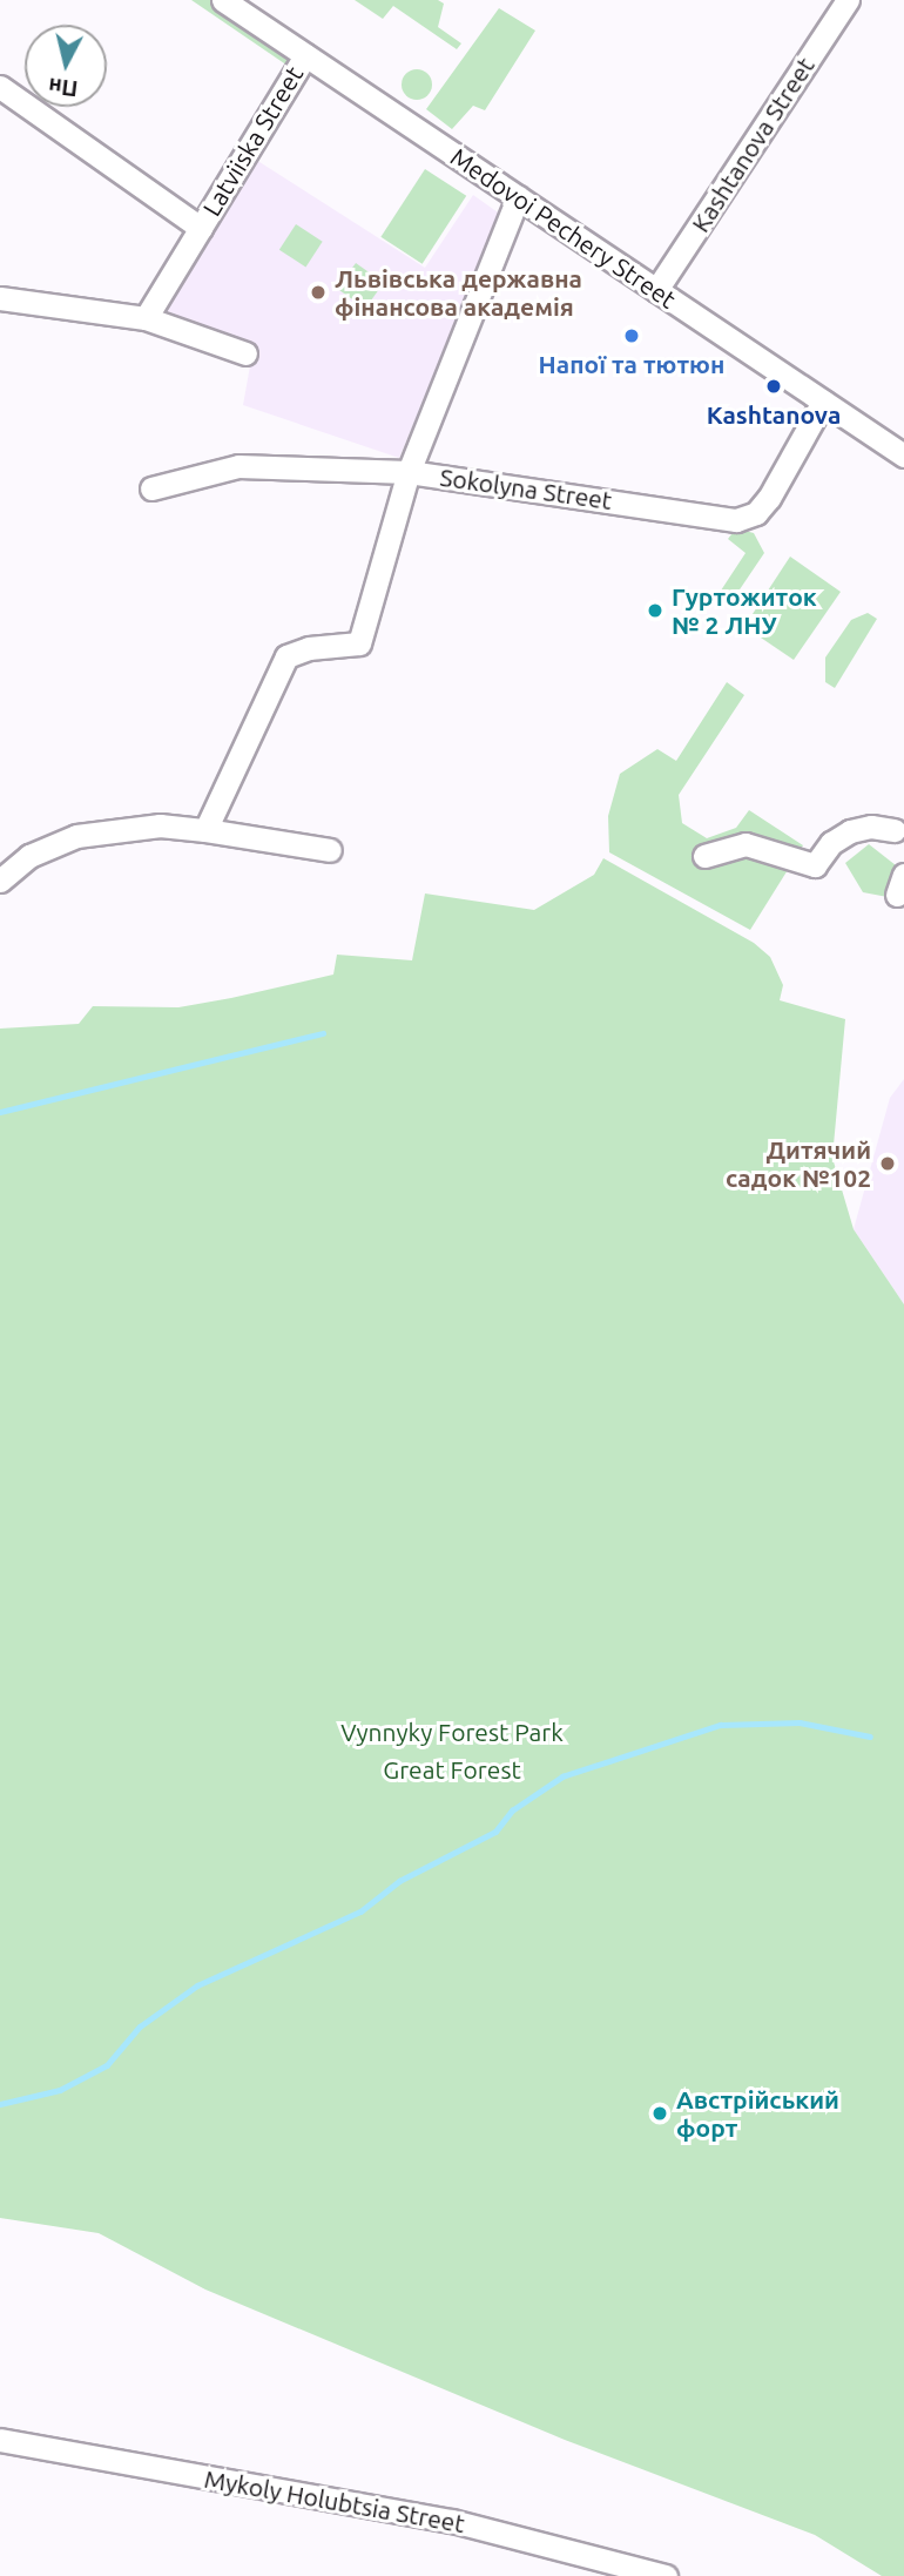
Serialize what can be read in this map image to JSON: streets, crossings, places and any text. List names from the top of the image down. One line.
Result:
{"streets":{"street":["Latviiska Street","Kashtanova Street","Medovoi Pechery Street","Sokolyna Street","Mykoly Holubtsia Street"]},"crossings":[["Latviiska Street","Medovoi Pechery Street"],["Kashtanova Street","Medovoi Pechery Street"],["Medovoi Pechery Street","Sokolyna Street"]],"parks":["Vynnyky Forest Park","Great Forest"],"places":["Львівська державна фінансова академія","Напої та тютюн","Kashtanova","Гуртожиток № 2 ЛНУ","Дитячий садок №102","Австрійський форт"],"north":"bottom"}
